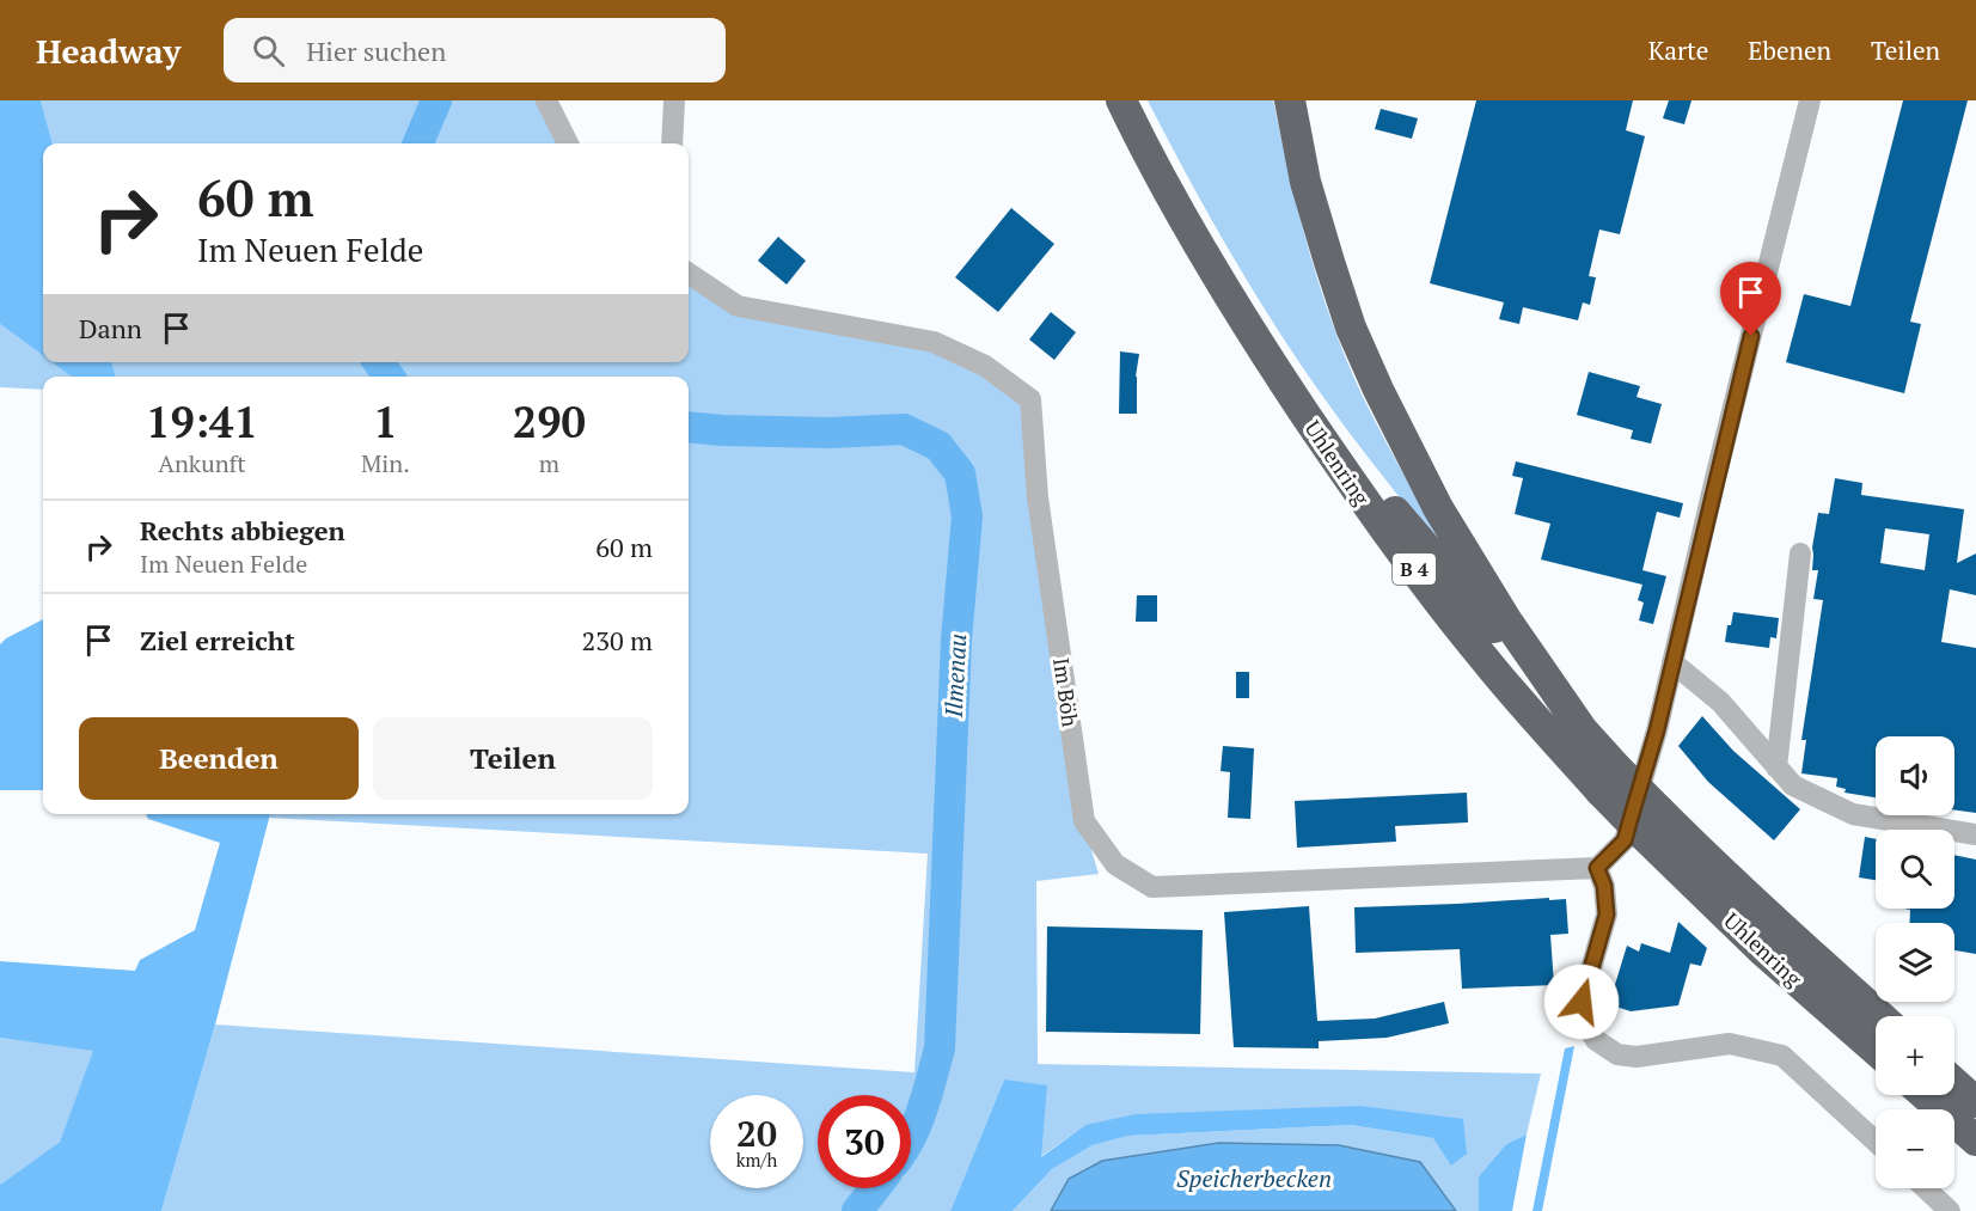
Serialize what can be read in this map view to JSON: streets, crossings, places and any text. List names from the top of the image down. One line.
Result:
{"streets":{"highway":["Uhlenring","B 4"],"street":["Im Böh"]},"crossings":[["Uhlenring","B 4"]],"water":["Ilmenau","Speicherbecken"],"page":{"header":"Headway","search":"Hier suchen","nav":["Karte","Ebenen","Teilen"],"turn":["60 m","Im Neuen Felde"],"then":"Dann","eta":["19:41","Ankunft","1","Min.","290","m"],"list":[{"name":"Rechts abbiegen","note":"Im Neuen Felde","value":"60 m"},{"name":"Ziel erreicht","value":"230 m"}],"buttons":["Beenden","Teilen"],"map_buttons":["+","−"],"speed":"20 km/h","limit":"30"}}
